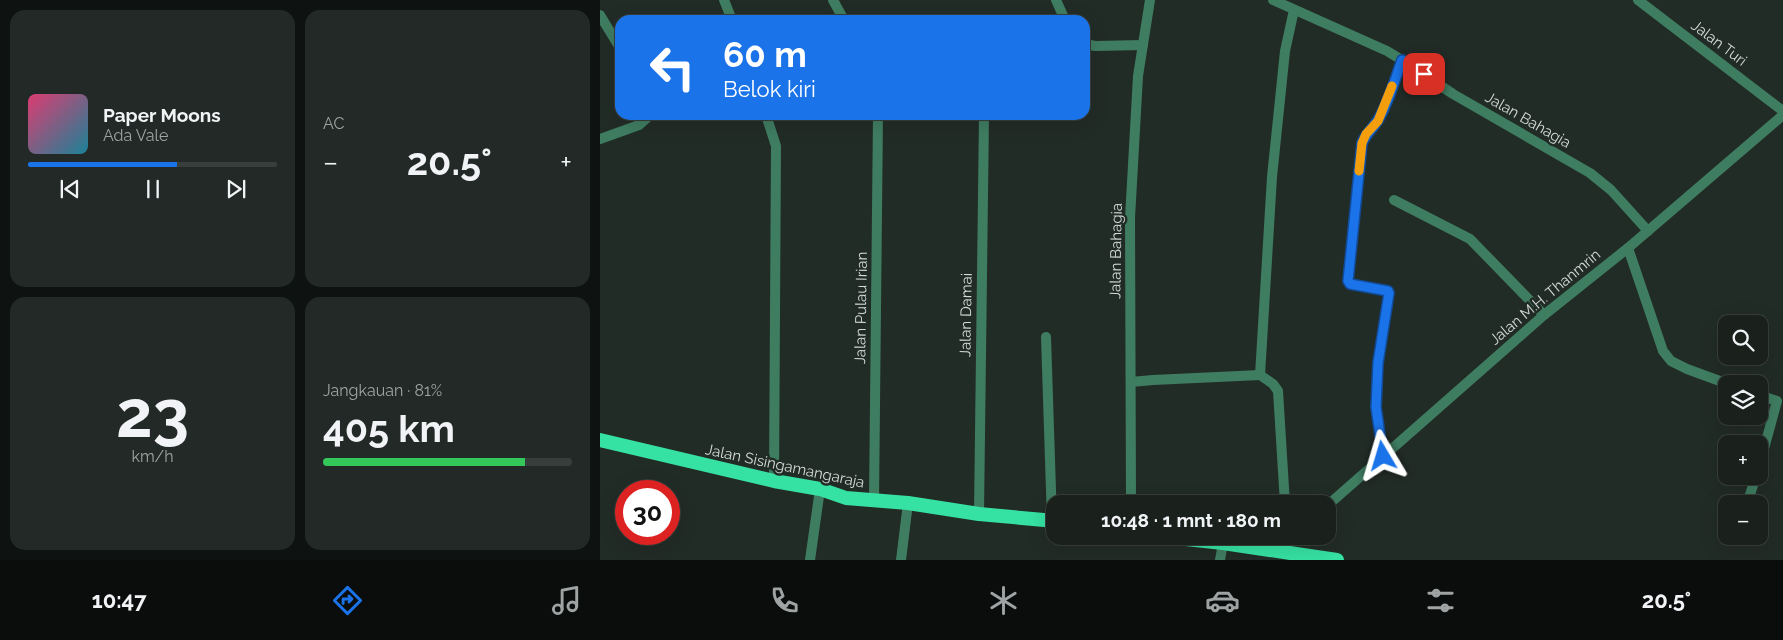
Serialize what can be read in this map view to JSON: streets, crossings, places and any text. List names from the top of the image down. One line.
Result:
{"streets":{"highway":["Jalan Sisingamangaraja"],"street":["Jalan Turi","Jalan Bahagia","Jalan M.H. Thanmrin","Jalan Pulau Irian","Jalan Damai"]},"crossings":[["Jalan Bahagia","Jalan M.H. Thanmrin"],["Jalan Pulau Irian","Jalan Sisingamangaraja"],["Jalan Damai","Jalan Sisingamangaraja"]],"page":{"tile":["AC",["23","km/h"],["Jangkauan · 81%","405 km"]],"turn":["60 m","Belok kiri"],"song":["Paper Moons","Ada Vale"],"heat":["−","20.5°","+"],"map_buttons":["+","−"],"limit":"30","trip":"10:48 · 1 mnt · 180 m","tabs":["10:47","20.5°"]}}
